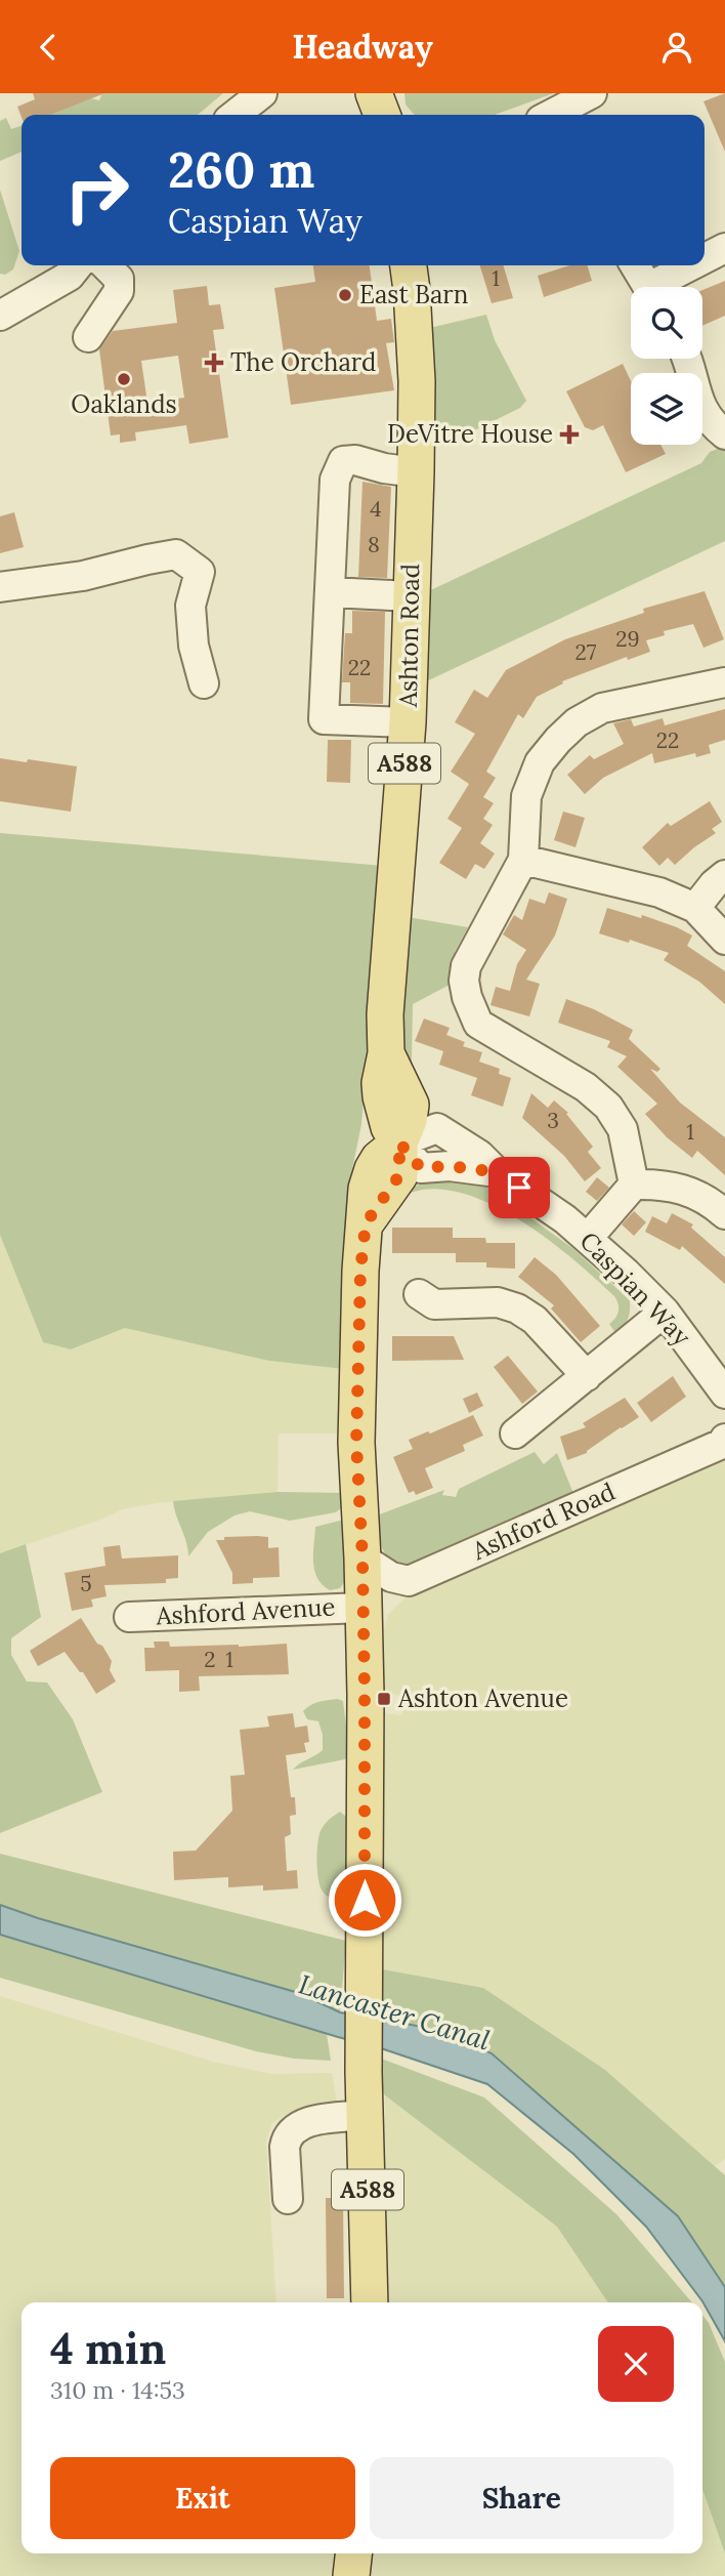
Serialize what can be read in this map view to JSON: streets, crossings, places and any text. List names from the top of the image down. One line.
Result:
{"streets":{"main road":["Ashton Road","A588"],"street":["Caspian Way","Ashford Road","Ashford Avenue"]},"crossings":[["Ashton Road","Caspian Way"],["Ashton Road","Ashford Road"],["Ashton Road","Ashford Avenue"]],"water":["Lancaster Canal"],"places":{"other":["East Barn","Oaklands"],"health":["The Orchard","DeVitre House"],"transit":["Ashton Avenue"]},"house_numbers":["1","4","8","29","27","22","22","3","1","5","2","1"],"page":{"header":"Headway","turn":["260 m","Caspian Way"],"heading":["4 min","310 m · 14:53"],"buttons":["Exit","Share"]}}
